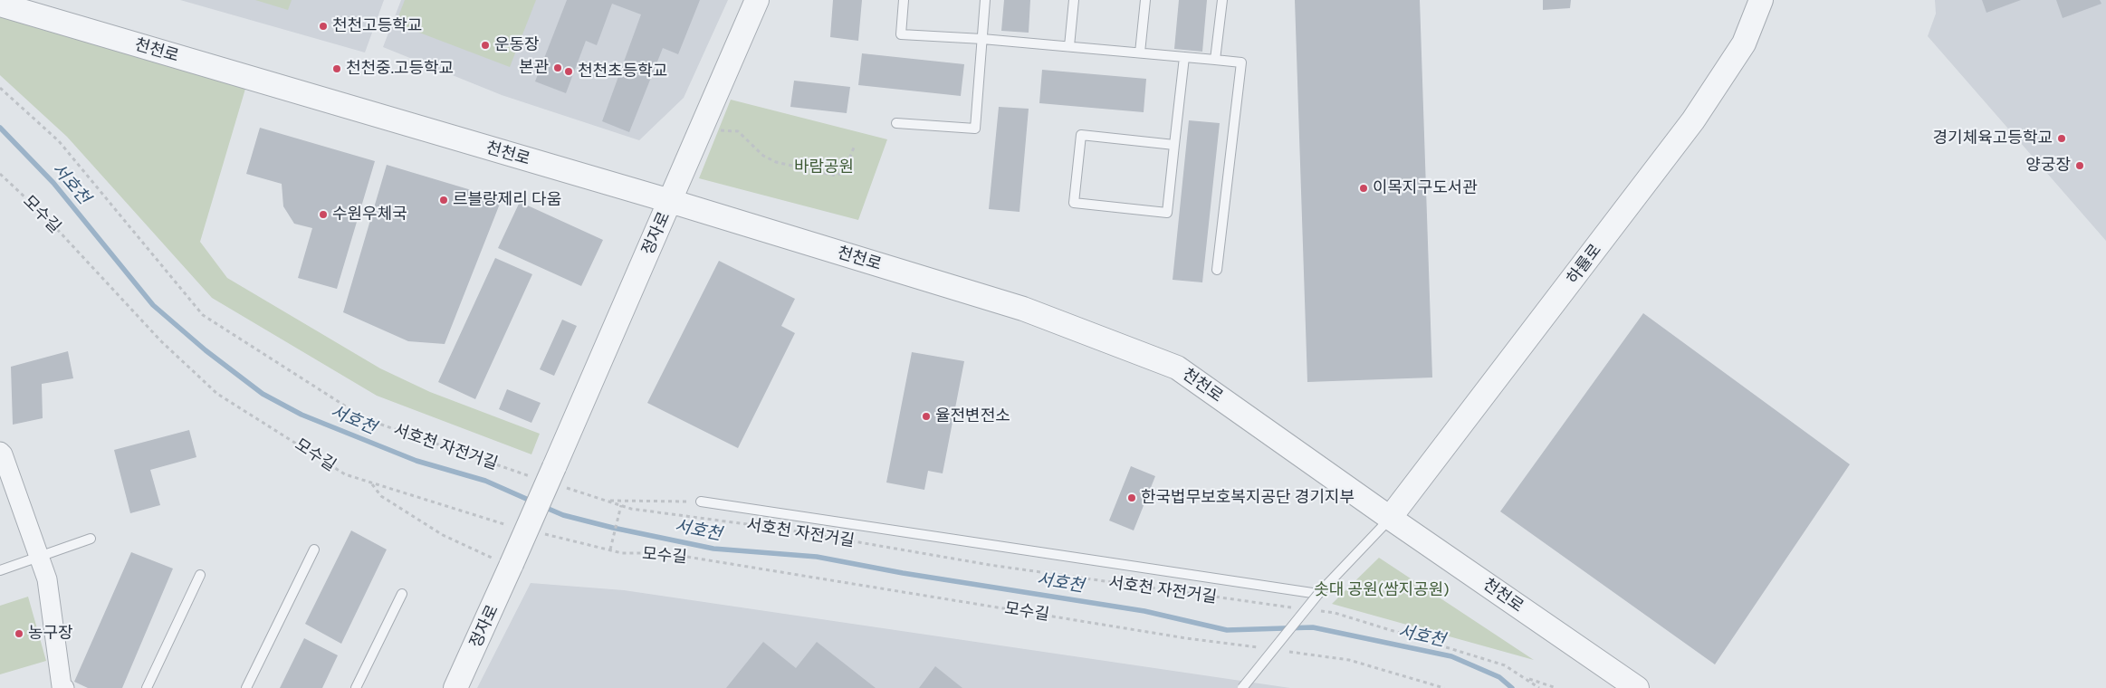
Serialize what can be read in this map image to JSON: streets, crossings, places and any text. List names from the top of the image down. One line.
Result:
{"streets":{"street":["천천로","정자로","하률로"],"path":["모수길","서호천 자전거길"]},"crossings":[["천천로","정자로"],["천천로","하률로"],["정자로","서호천 자전거길"]],"water":["서호천"],"parks":["바람공원","솟대 공원(쌈지공원)"],"places":["천천고등학교","운동장","본관","천천중.고등학교","천천초등학교","경기체육고등학교","양궁장","이목지구도서관","르블랑제리 다움","수원우체국","율전변전소","한국법무보호복지공단 경기지부","농구장"]}
